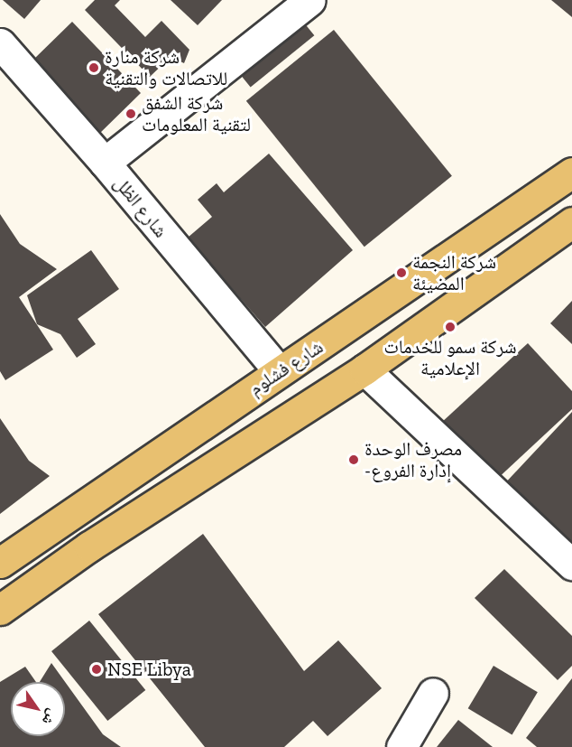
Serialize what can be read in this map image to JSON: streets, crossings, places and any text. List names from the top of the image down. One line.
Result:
{"streets":{"main road":["شارع فشلوم"],"street":["شارع الظل"]},"crossings":[["شارع الظل","شارع فشلوم"]],"places":["شركة منارة للاتصالات والتقنية","شركة الشفق لتقنية المعلومات","شركة النجمة المضيئة","شركة سمو للخدمات الإعلامية","مصرف الوحدة -إدارة الفروع","NSE Libya"],"north":"bottom right"}
